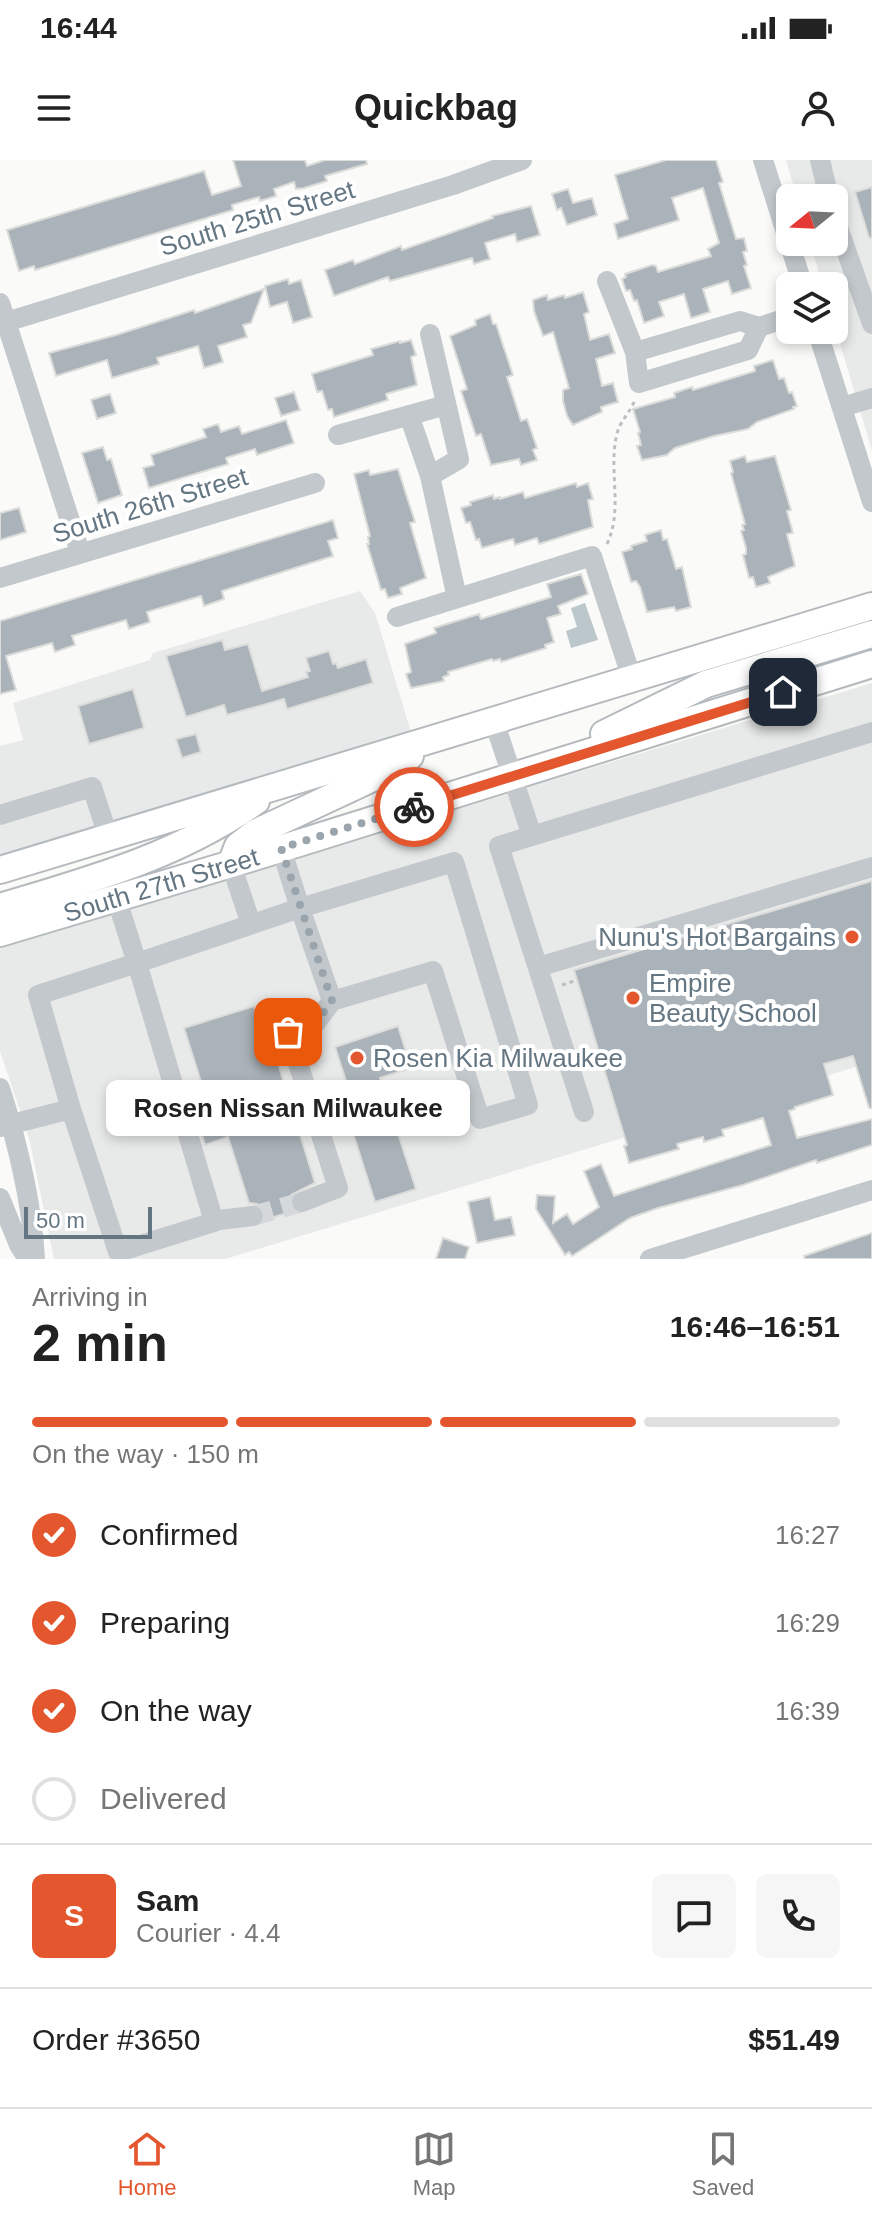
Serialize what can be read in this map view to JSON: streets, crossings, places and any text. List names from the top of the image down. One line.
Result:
{"streets":{"main road":["South 27th Street"],"street":["South 25th Street","South 26th Street"]},"places":["Nunu's Hot Bargains","Empire Beauty School","Rosen Nissan Milwaukee","Rosen Kia Milwaukee"],"scale_bar":"50 m","north":"left","page":{"status":"16:44","header":"Quickbag","bubble":"Rosen Nissan Milwaukee","scale":"50 m","heading":["2 min","Arriving in","16:46–16:51"],"panel":["Sam","Courier · 4.4","Order #3650","$51.49"],"bar":"On the way · 150 m","list":[["Confirmed","16:27"],["Preparing","16:29"],["On the way","16:39"],"Delivered"],"round":"S","tabs":["Home","Map","Saved"]}}
